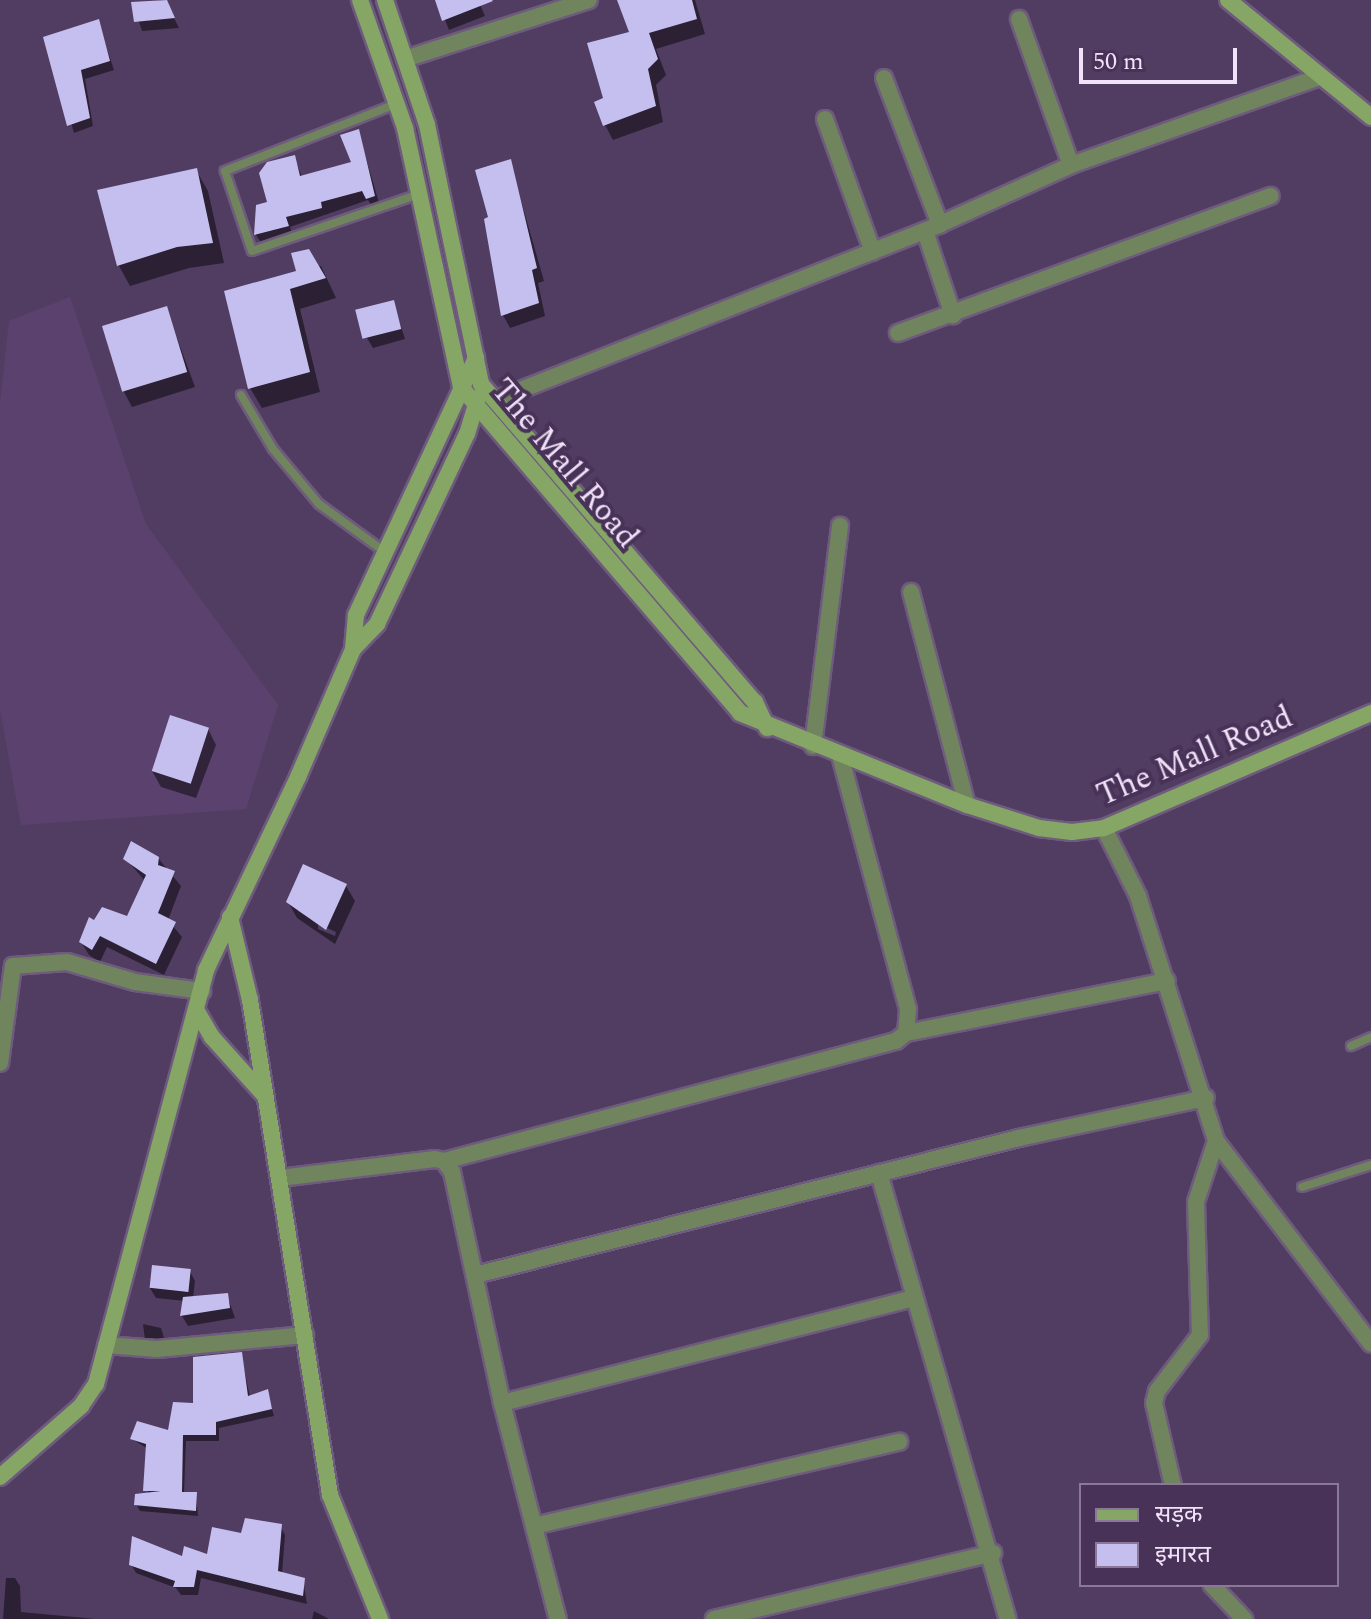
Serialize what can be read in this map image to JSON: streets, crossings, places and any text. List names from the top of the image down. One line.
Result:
{"streets":{"street":["The Mall Road"]},"legend":["सड़क","इमारत"],"scale_bar":"50 m"}
